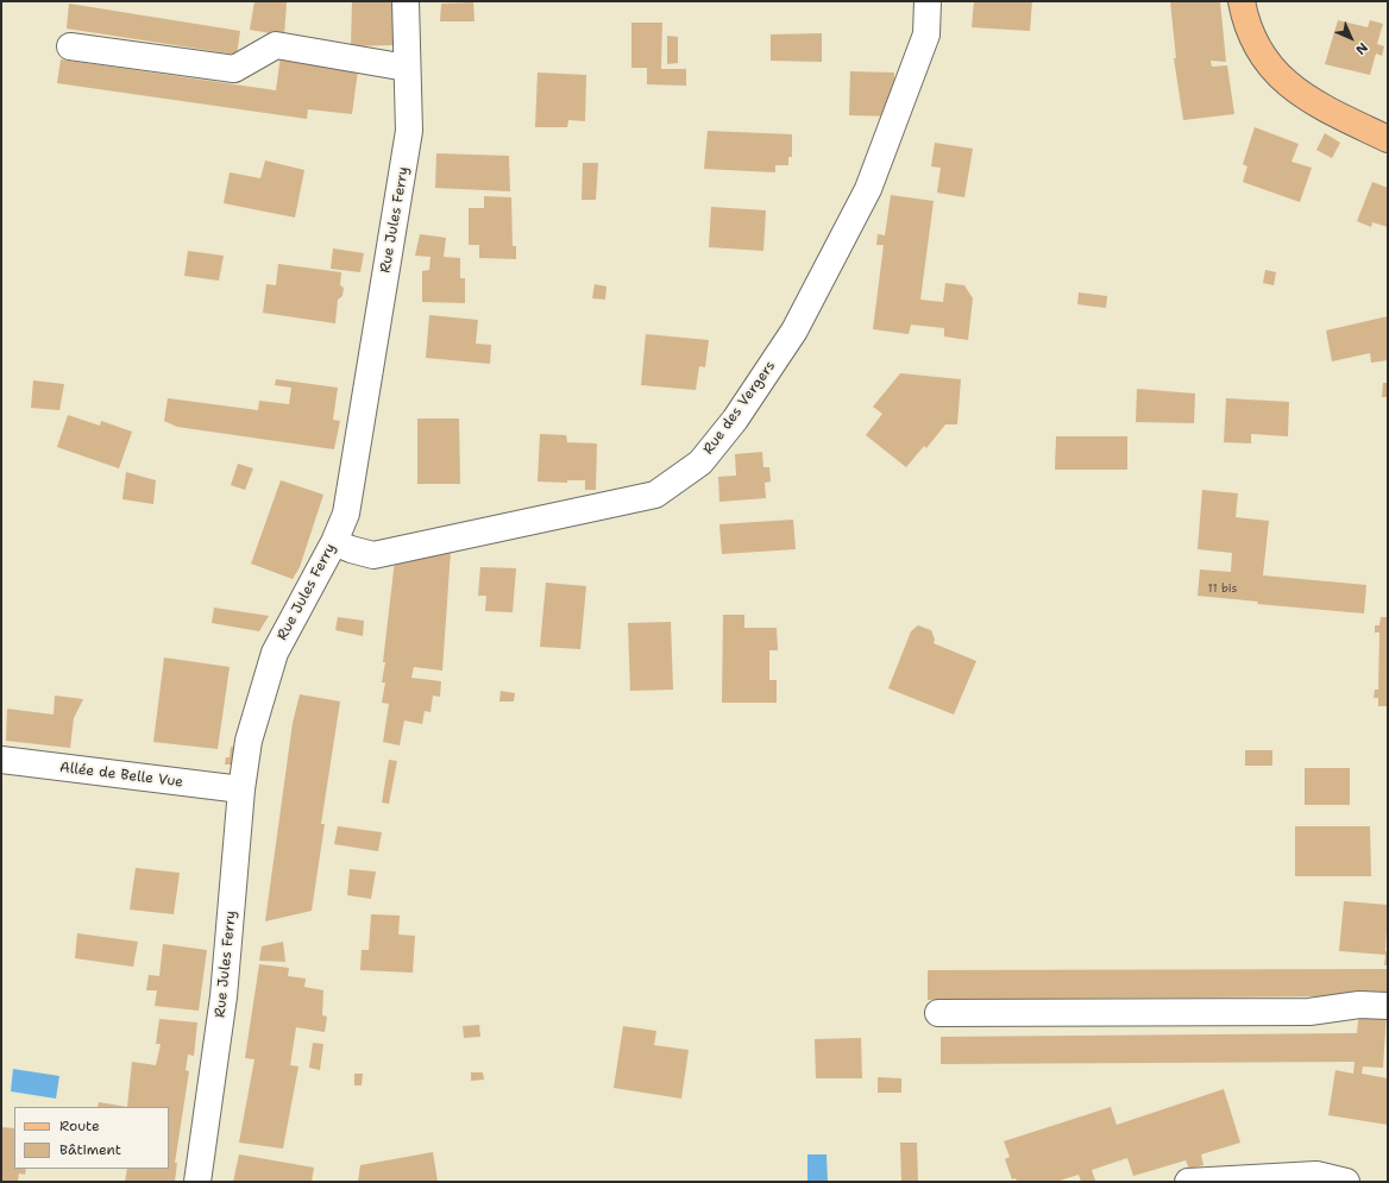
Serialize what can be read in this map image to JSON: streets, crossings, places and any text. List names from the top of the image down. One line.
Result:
{"streets":{"street":["Rue Jules Ferry","Rue des Vergers","Allée de Belle Vue"]},"crossings":[["Rue Jules Ferry","Rue des Vergers"],["Rue Jules Ferry","Allée de Belle Vue"]],"house_numbers":["11 bis"],"legend":["Route","Bâtiment"],"north":"bottom right"}
